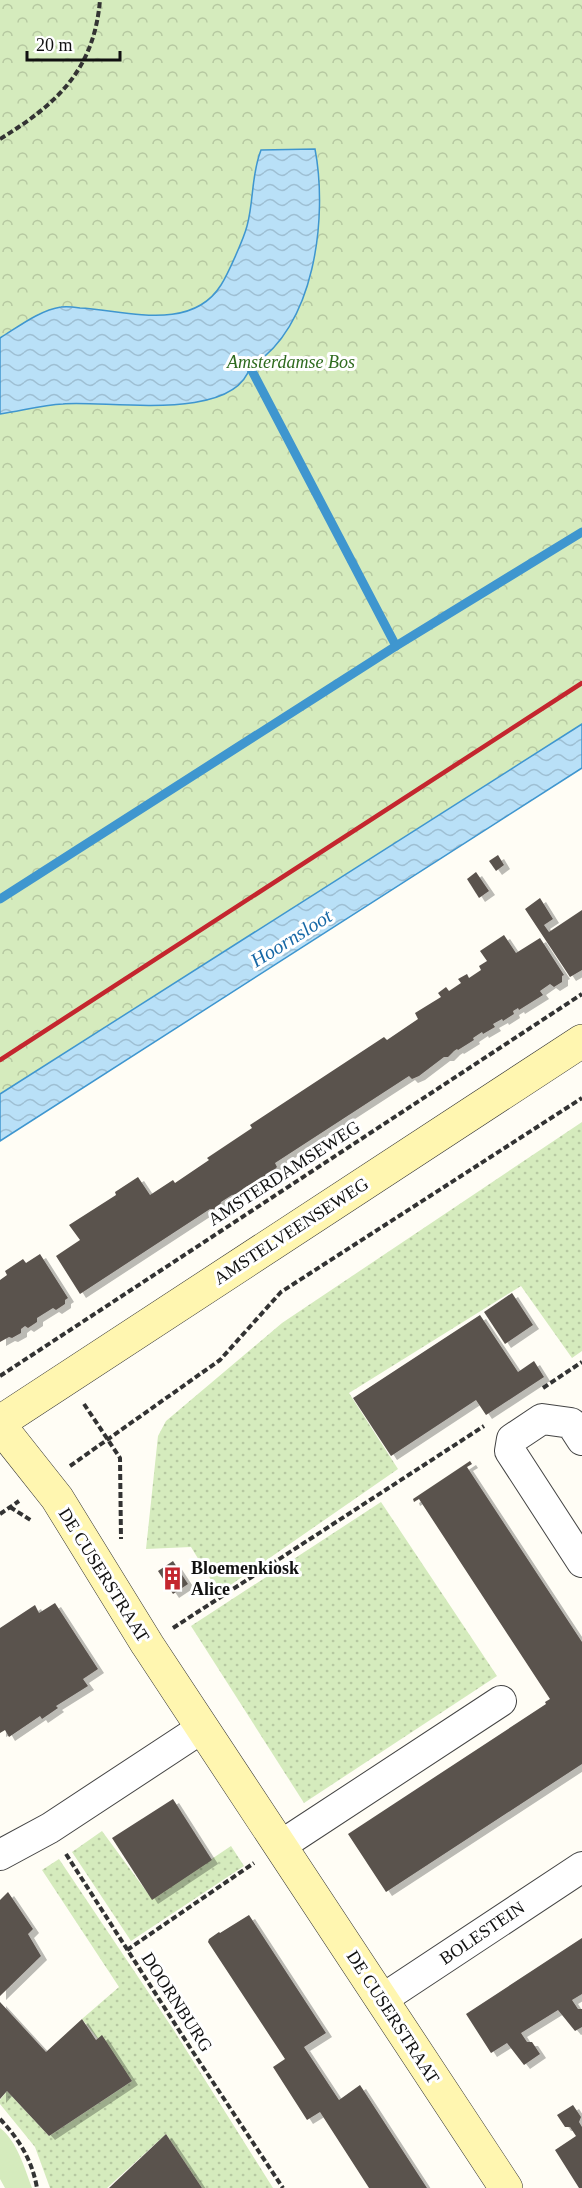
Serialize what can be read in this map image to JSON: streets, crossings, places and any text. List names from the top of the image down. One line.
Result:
{"streets":{"street":["AMSTELVEENSEWEG","DE CUSERSTRAAT","BOLESTEIN"],"path":["AMSTERDAMSEWEG","DOORNBURG"]},"crossings":[["AMSTELVEENSEWEG","DE CUSERSTRAAT"],["DE CUSERSTRAAT","BOLESTEIN"]],"water":["Hoornsloot"],"parks":["Amsterdamse Bos"],"places":{"building":["Bloemenkiosk Alice"]},"scale_bar":"20 m"}
